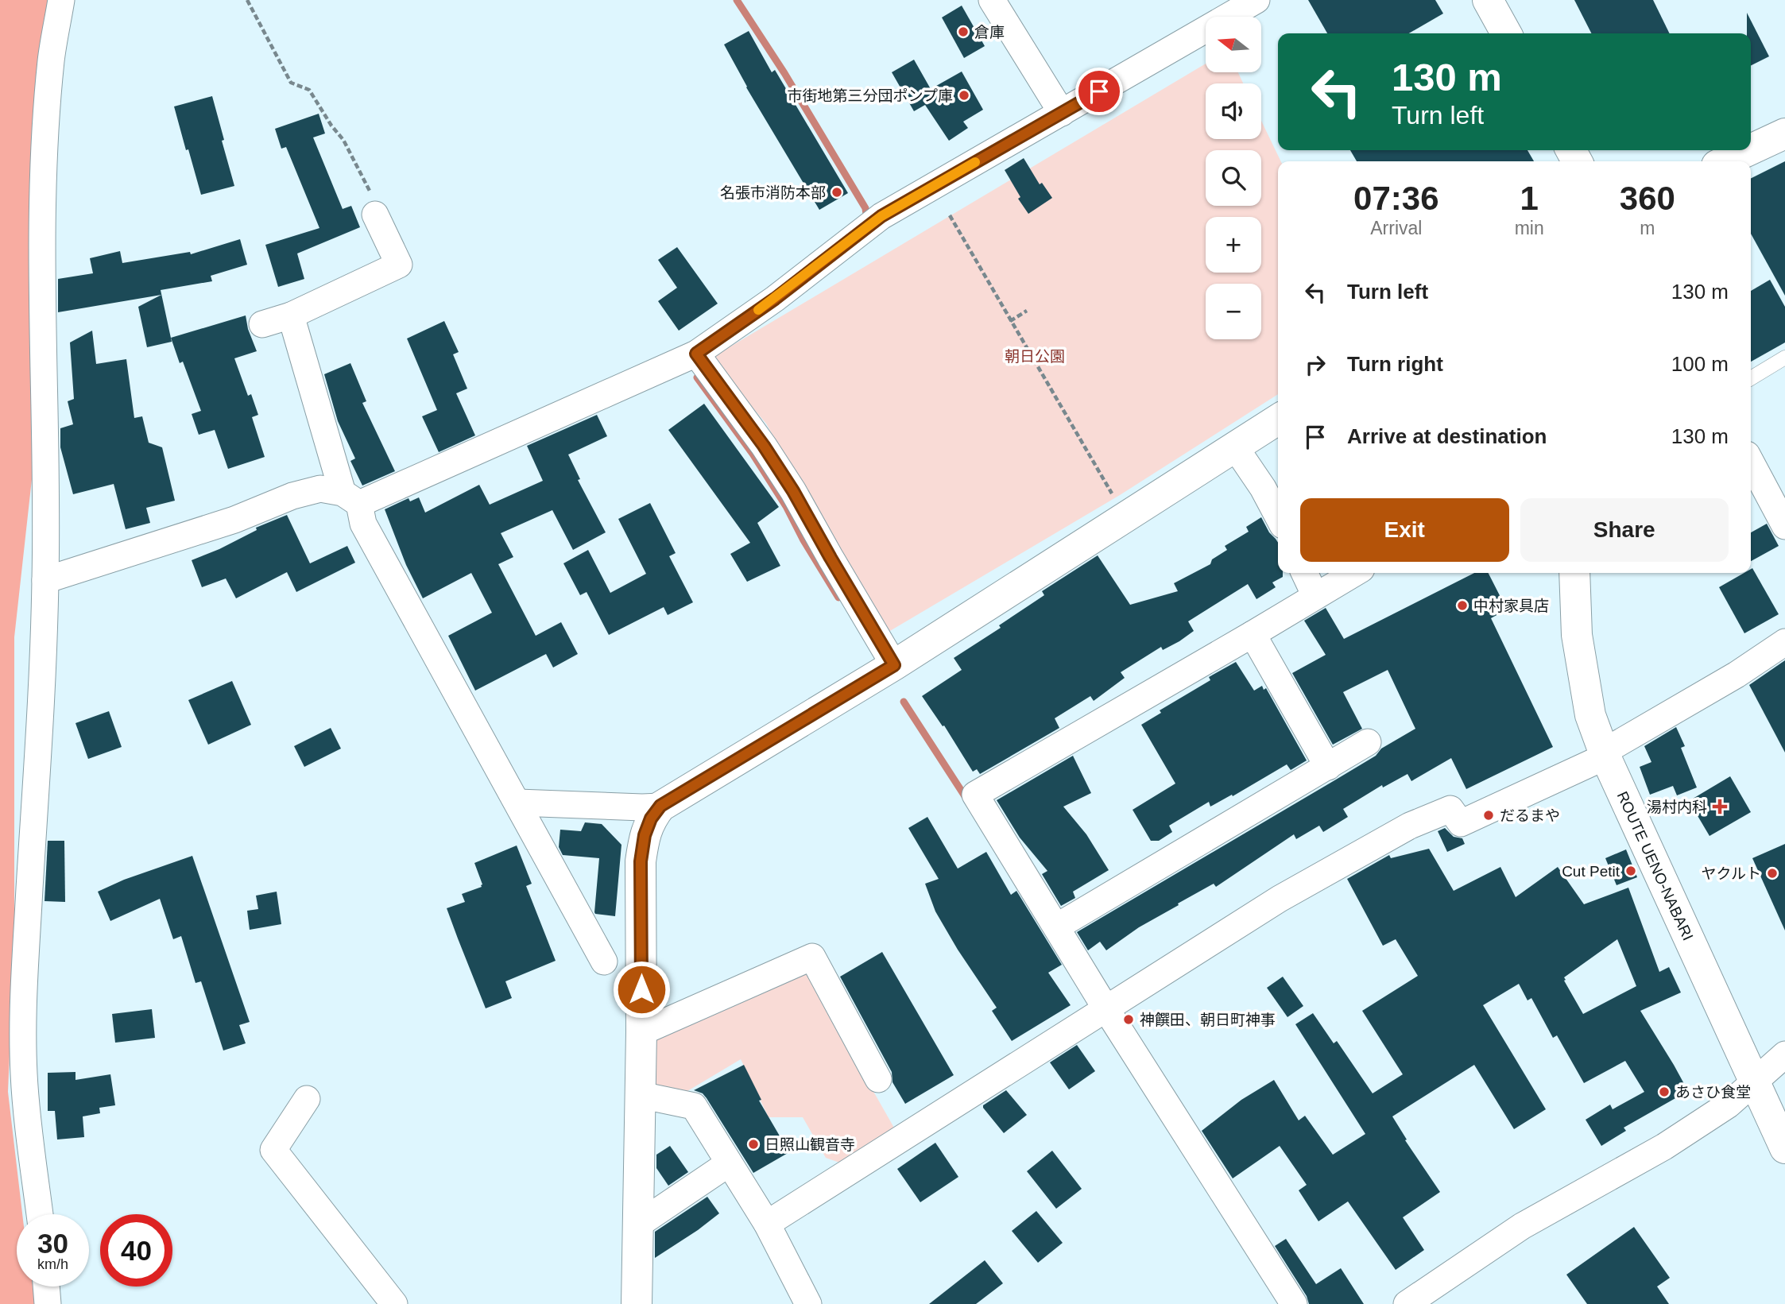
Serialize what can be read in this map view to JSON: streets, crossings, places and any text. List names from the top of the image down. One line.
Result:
{"streets":{"street":["ROUTE UENO-NABARI"]},"parks":["朝日公園"],"places":{"other":["倉庫","市街地第三分団ポンプ庫","名張市消防本部","中村家具店","だるまや","Cut Petit","ヤクルト","神饌田、朝日町神事","あさひ食堂","日照山観音寺"],"health":["湯村内科"]},"north":"left","page":{"map_buttons":["+","−"],"turn":["130 m","Turn left"],"eta":["07:36","Arrival","1","min","360","m"],"list":[{"name":"Turn left","value":"130 m"},{"name":"Turn right","value":"100 m"},{"name":"Arrive at destination","value":"130 m"}],"buttons":["Exit","Share"],"speed":"30 km/h","limit":"40"}}
